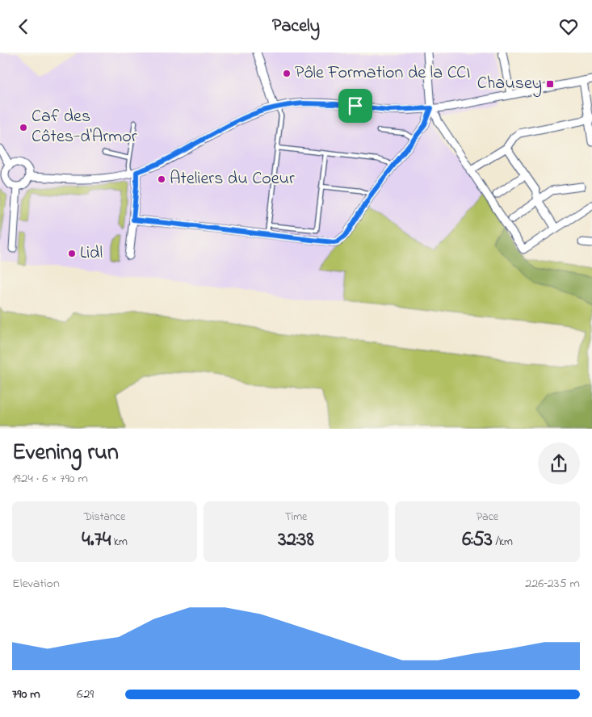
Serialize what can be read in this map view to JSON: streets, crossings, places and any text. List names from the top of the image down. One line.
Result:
{"places":{"other":["Pôle Formation de la CCI","Caf des Côtes-d'Armor","Ateliers du Coeur","Lidl"],"transit":["Chausey"]},"page":{"header":"Pacely","heading":["Evening run","19:24 · 6 × 790 m"],"stats":[["Distance","4.74 km"],["Time","32:38"],["Pace","6:53 /km"]],"chart":["Elevation","226–235 m"],"list":[{"name":"790 m","note":"6:29"}]}}
